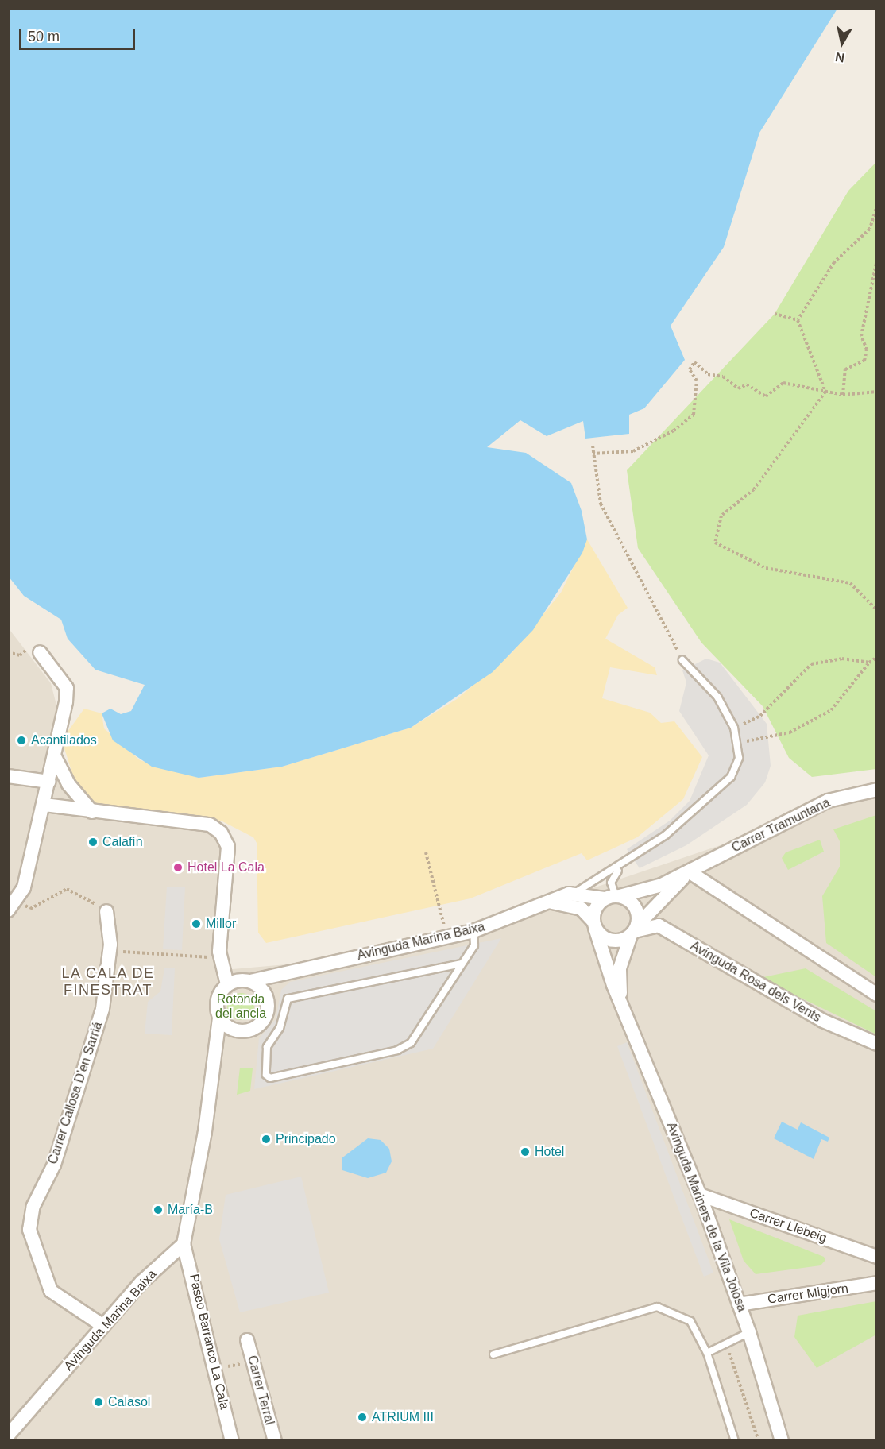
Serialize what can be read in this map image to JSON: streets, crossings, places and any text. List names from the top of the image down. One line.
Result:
{"streets":{"street":["Carrer Tramuntana","Avinguda Marina Baixa","Avinguda Rosa dels Vents","Carrer Callosa D'en Sarriá","Avinguda Mariners de la Vila Joiosa","Carrer Llebeig","Carrer Migjorn","Paseo Barranco La Cala","Carrer Terral"]},"crossings":[["Carrer Tramuntana","Avinguda Rosa dels Vents"],["Carrer Tramuntana","Avinguda Mariners de la Vila Joiosa"],["Avinguda Marina Baixa","Carrer Callosa D'en Sarriá"],["Avinguda Marina Baixa","Paseo Barranco La Cala"],["Avinguda Rosa dels Vents","Avinguda Mariners de la Vila Joiosa"],["Avinguda Mariners de la Vila Joiosa","Carrer Llebeig"],["Avinguda Mariners de la Vila Joiosa","Carrer Migjorn"]],"districts":["LA CALA DE FINESTRAT"],"parks":["Rotonda del ancla"],"places":["Acantilados","Calafín","Hotel La Cala","Millor","Principado","Hotel","María-B","Calasol","ATRIUM III"],"scale_bar":"50 m","north":"bottom"}
